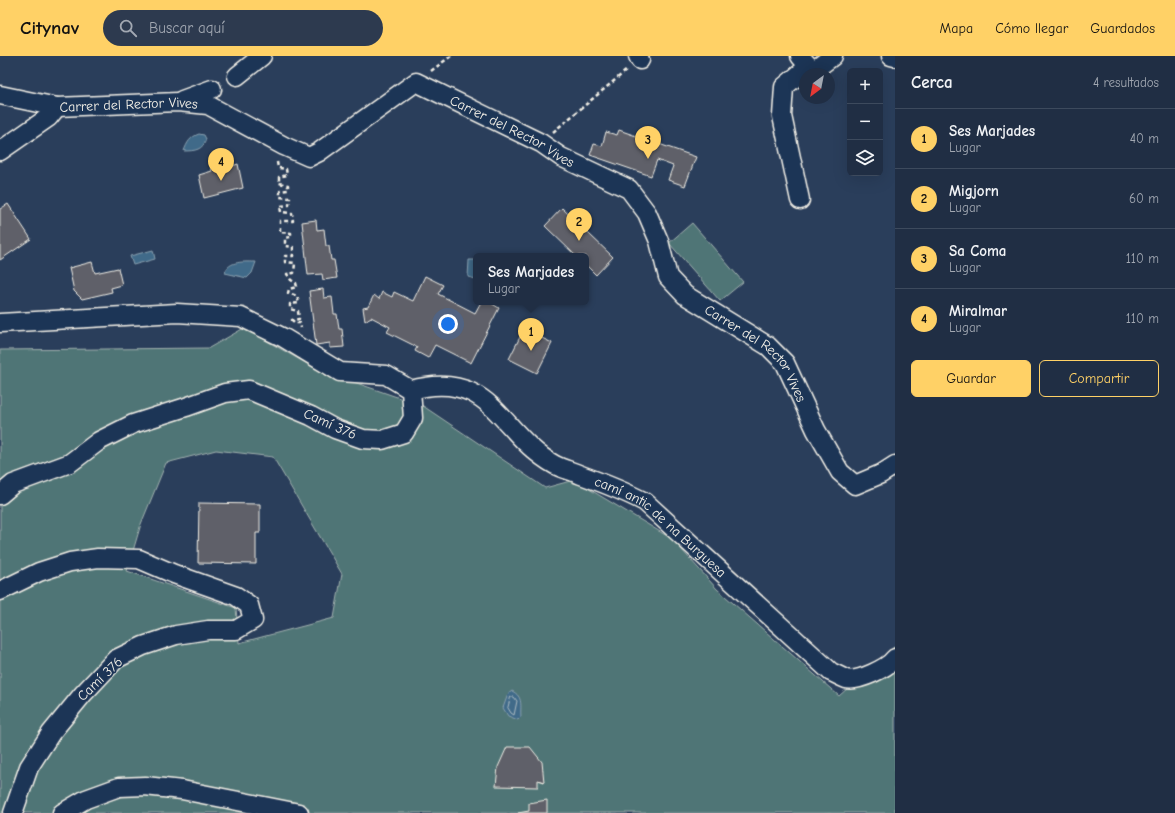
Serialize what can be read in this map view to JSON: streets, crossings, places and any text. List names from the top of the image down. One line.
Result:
{"streets":{"street":["Carrer del Rector Vives","Camí 376","camí antic de na Burguesa"]},"crossings":[["Camí 376","camí antic de na Burguesa"]],"north":"bottom left","page":{"header":"Citynav","search":"Buscar aquí","nav":["Mapa","Cómo llegar","Guardados"],"heading":["Cerca","4 resultados"],"map_buttons":["+","−"],"list":[{"mark":"1","name":"Ses Marjades","note":"Lugar","value":"40 m"},{"mark":"2","name":"Migjorn","note":"Lugar","value":"60 m"},{"mark":"3","name":"Sa Coma","note":"Lugar","value":"110 m"},{"mark":"4","name":"Miralmar","note":"Lugar","value":"110 m"}],"pins":["3","4","2","1"],"popup":["Ses Marjades","Lugar"],"buttons":["Guardar","Compartir"]}}
